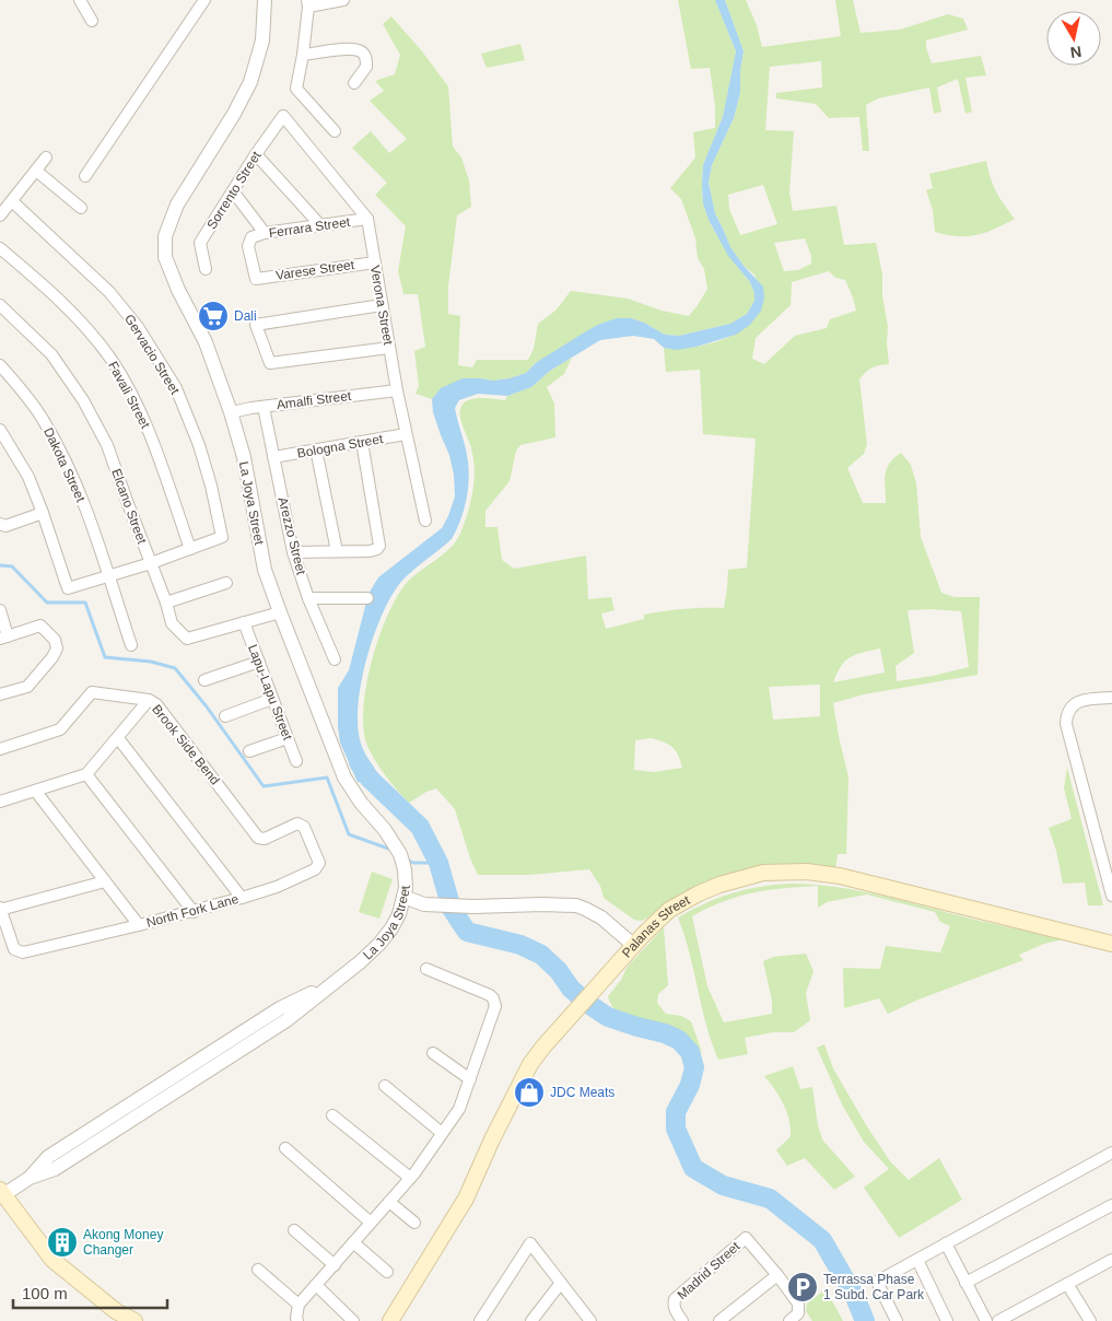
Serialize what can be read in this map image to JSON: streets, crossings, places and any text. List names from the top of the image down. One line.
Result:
{"streets":{"main road":["Palanas Street"],"street":["Sorrento Street","Ferrara Street","Varese Street","Verona Street","Gervacio Street","Favali Street","Amalfi Street","Bologna Street","Dakota Street","La Joya Street","Elcano Street","Arezzo Street","Lapu-Lapu Street","Brook Side Bend","North Fork Lane","Madrid Street"]},"crossings":[["Sorrento Street","Verona Street"],["Ferrara Street","Varese Street"],["Ferrara Street","Verona Street"],["Varese Street","Verona Street"],["Verona Street","Amalfi Street"],["Verona Street","Bologna Street"],["Gervacio Street","Favali Street"],["Gervacio Street","Dakota Street"],["Gervacio Street","Elcano Street"],["Amalfi Street","La Joya Street"],["Amalfi Street","Arezzo Street"],["Bologna Street","Arezzo Street"],["La Joya Street","Elcano Street"],["Elcano Street","Lapu-Lapu Street"],["Brook Side Bend","North Fork Lane"]],"places":{"supermarket":["Dali"],"shop":["JDC Meats"],"building":["Akong Money Changer"],"parking":["Terrassa Phase 1 Subd. Car Park"]},"scale_bar":"100 m","north":"bottom"}
